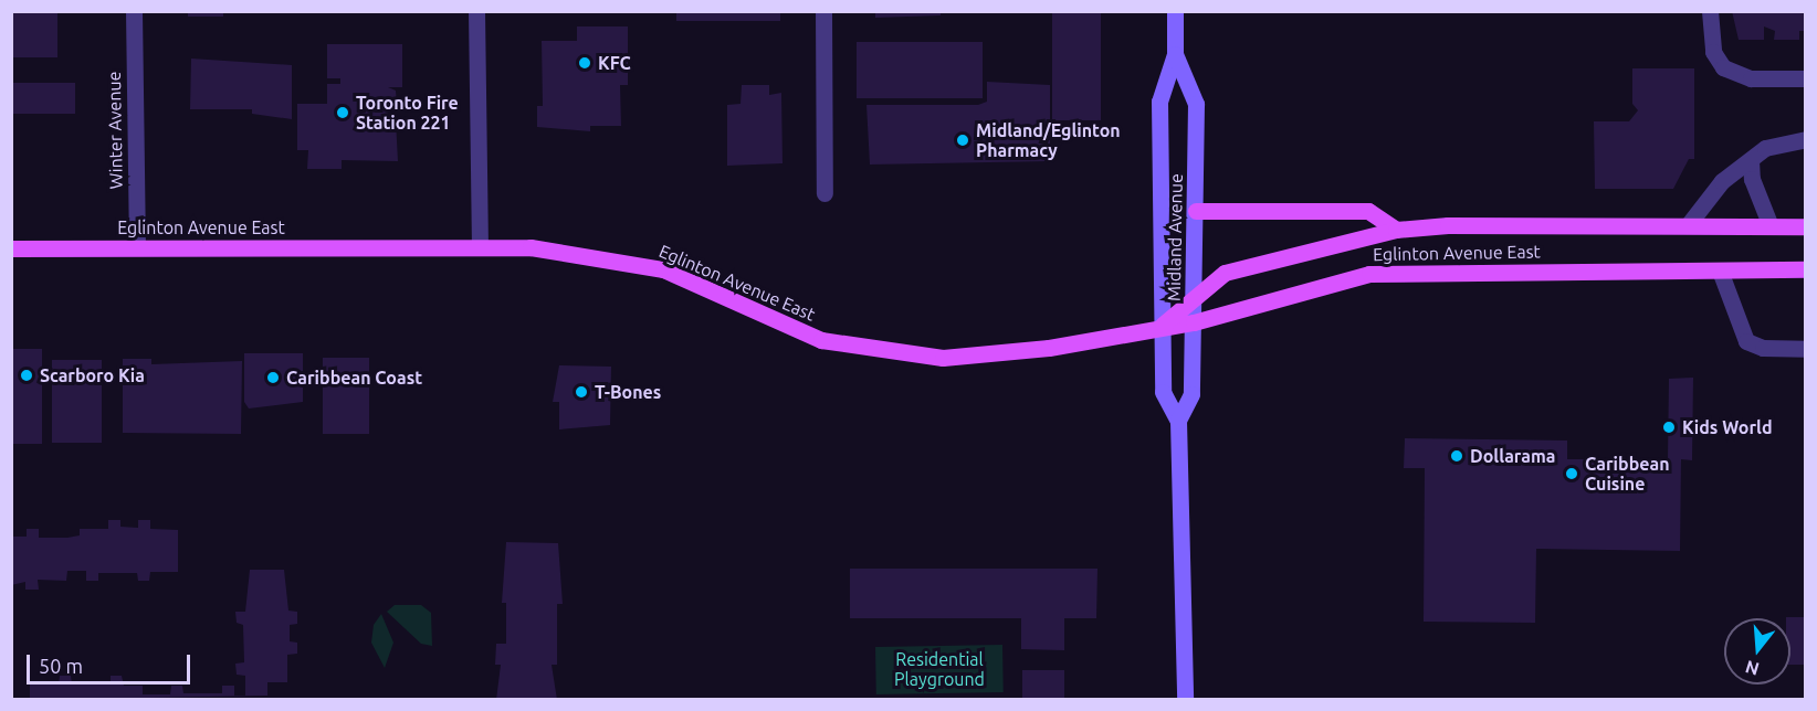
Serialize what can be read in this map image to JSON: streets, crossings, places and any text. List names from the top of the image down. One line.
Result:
{"streets":{"main road":["Eglinton Avenue East","Midland Avenue"],"street":["Winter Avenue"]},"crossings":[["Winter Avenue","Eglinton Avenue East"],["Eglinton Avenue East","Midland Avenue"]],"parks":["Residential Playground"],"places":["KFC","Toronto Fire Station 221","Midland/Eglinton Pharmacy","Scarboro Kia","Caribbean Coast","T-Bones","Kids World","Dollarama","Caribbean Cuisine"],"scale_bar":"50 m","north":"bottom"}
